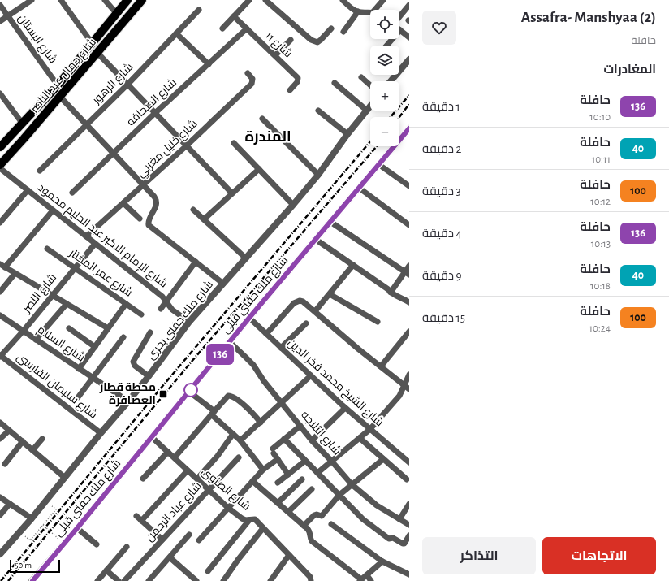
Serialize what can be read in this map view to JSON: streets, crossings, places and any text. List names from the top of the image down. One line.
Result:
{"streets":{"main road":["شارع جمال عبد الناصر"],"street":["شارع البستان","شارع 11","شارع الزهور","شارع الصحافه","شارع خليل مغربي","شارع الإمام الاكبر عبد الحليم محمود","شارع عمر المختار","شارع النصر","شارع ملك حفنى قبلى","شارع ملك حفنى بحرى","شارع السلام","شارع الشيخ محمد فخر الدين","شارع سليمان الفارسى","شارع الثلاجه","شارع الصاوى","شارع عباد الرحمن"]},"crossings":[["شارع البستان","شارع جمال عبد الناصر"],["شارع 11","شارع الصحافه"],["شارع خليل مغربي","شارع الإمام الاكبر عبد الحليم محمود"],["شارع الإمام الاكبر عبد الحليم محمود","شارع النصر"],["شارع الإمام الاكبر عبد الحليم محمود","شارع ملك حفنى بحرى"],["شارع عمر المختار","شارع النصر"],["شارع النصر","شارع السلام"],["شارع النصر","شارع سليمان الفارسى"],["شارع ملك حفنى قبلى","شارع الشيخ محمد فخر الدين"],["شارع ملك حفنى قبلى","شارع الثلاجه"],["شارع ملك حفنى قبلى","شارع الصاوى"],["شارع ملك حفنى بحرى","شارع السلام"],["شارع ملك حفنى بحرى","شارع سليمان الفارسى"],["شارع الصاوى","شارع عباد الرحمن"]],"districts":["المندرة"],"places":{"transit":["محطة قطار العصافرة"]},"lines":["bus line 136"],"scale_bar":"50 m","page":{"heading":[["Assafra- Manshyaa (2)","حافلة"],"المغادرات"],"on_map":"136","map_buttons":["+","−"],"list":[{"mark":"136","name":"حافلة","note":"10:10","value":"1 دقيقة"},{"mark":"40","name":"حافلة","note":"10:11","value":"2 دقيقة"},{"mark":"100","name":"حافلة","note":"10:12","value":"3 دقيقة"},{"mark":"136","name":"حافلة","note":"10:13","value":"4 دقيقة"},{"mark":"40","name":"حافلة","note":"10:18","value":"9 دقيقة"},{"mark":"100","name":"حافلة","note":"10:24","value":"15 دقيقة"}],"buttons":["الاتجاهات","التذاكر"],"scale":"50 m"}}
